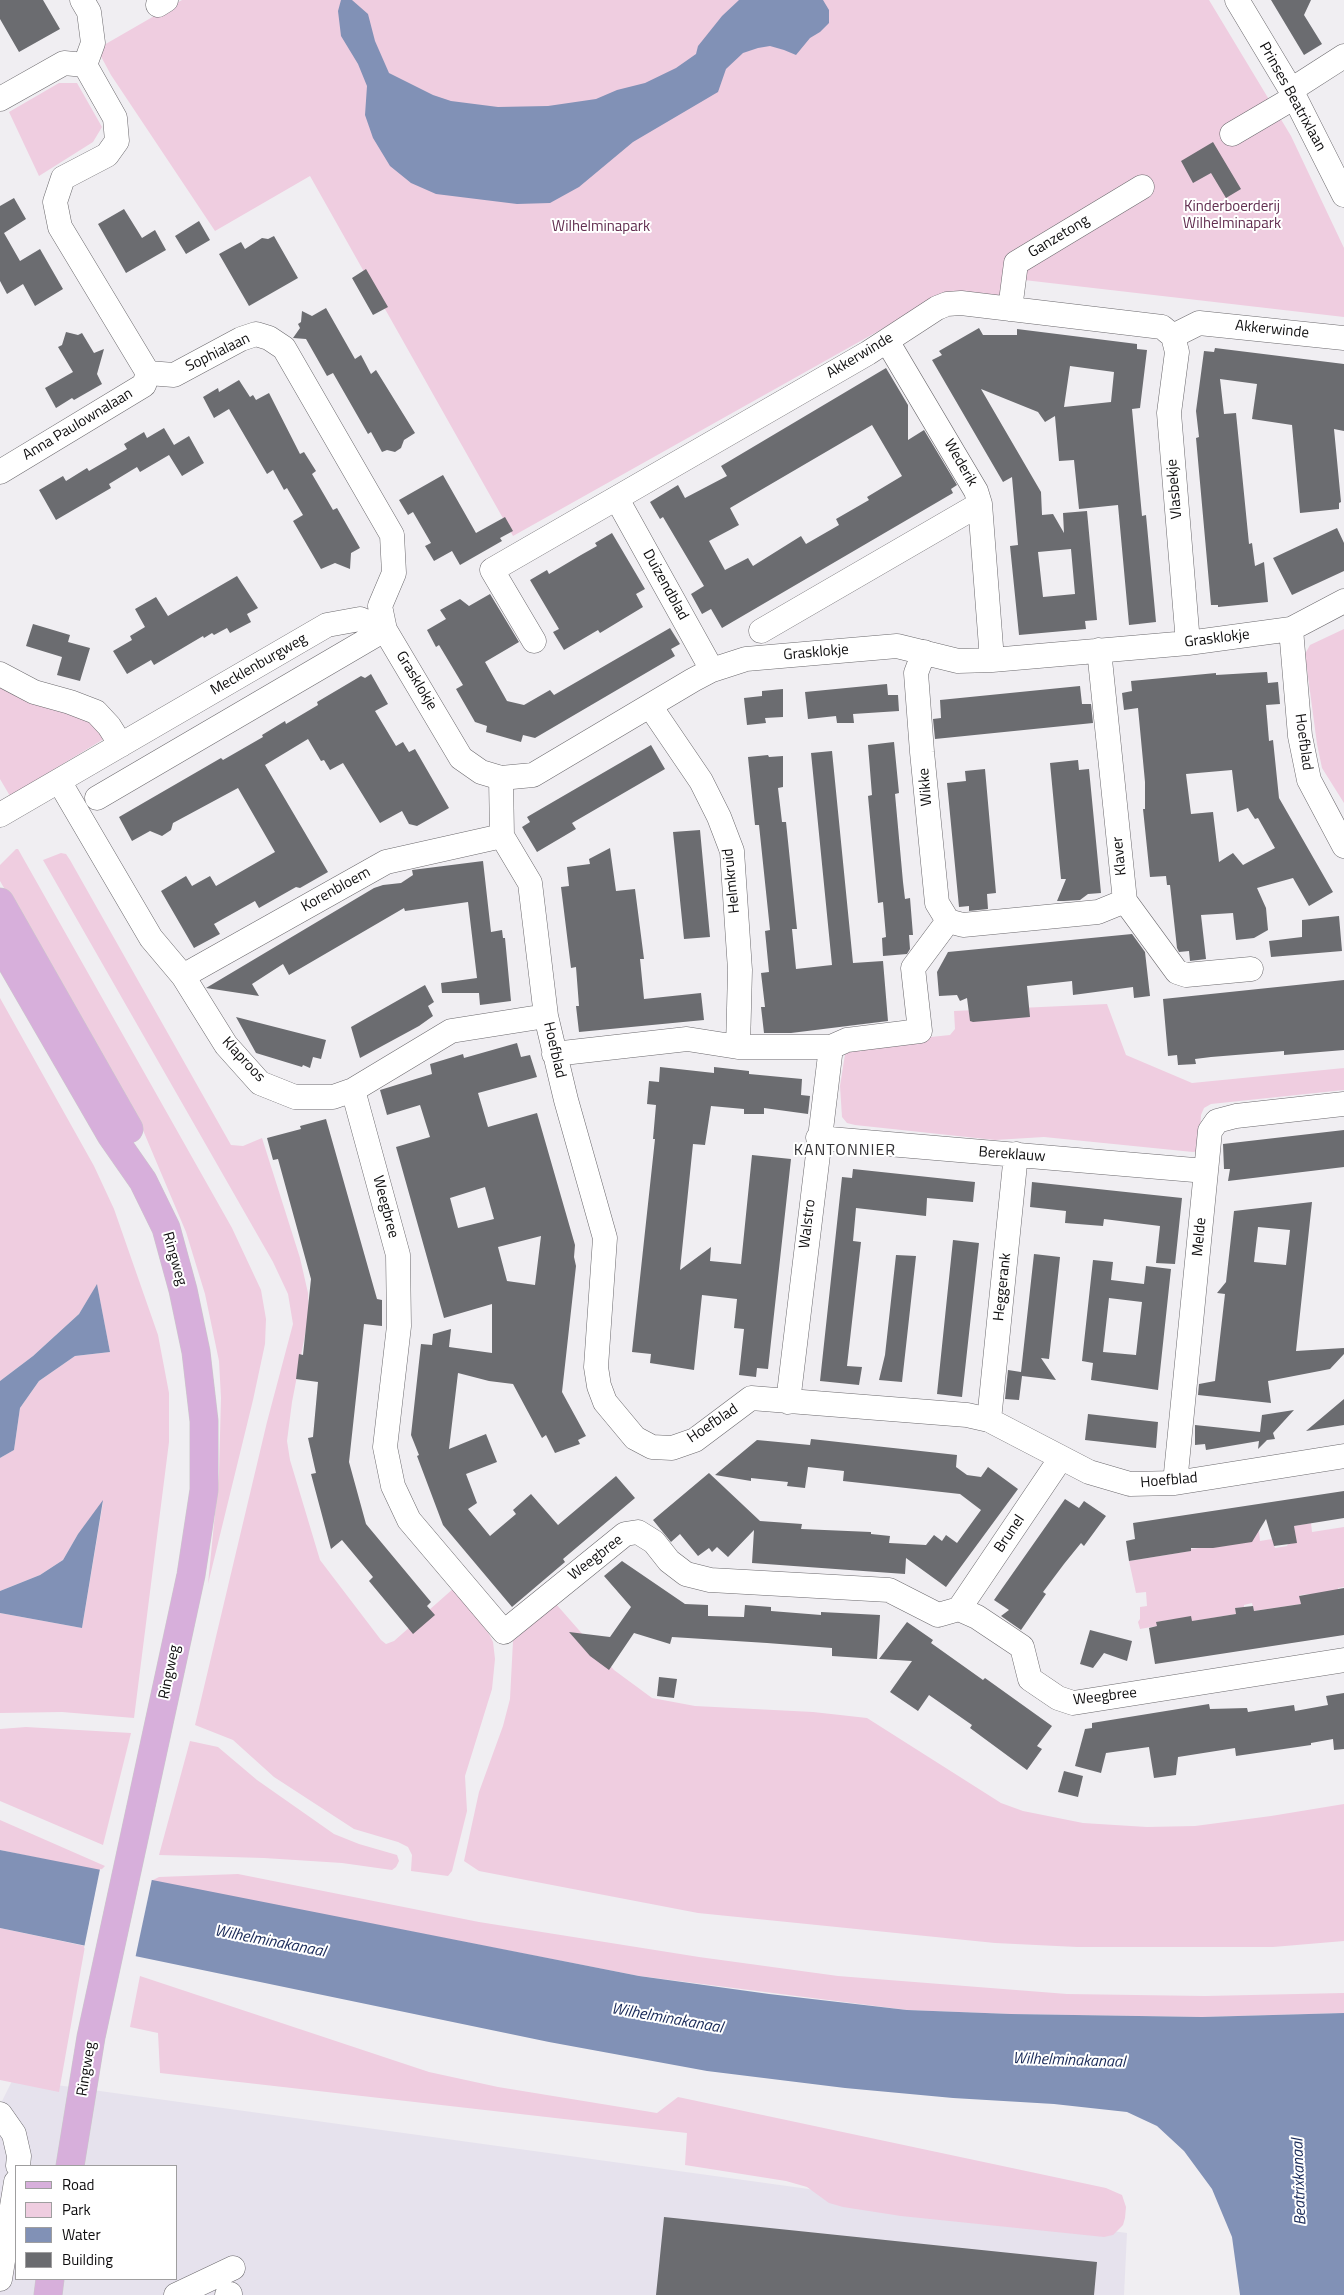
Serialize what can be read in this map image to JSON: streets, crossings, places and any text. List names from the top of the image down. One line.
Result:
{"streets":{"main road":["Ringweg"],"street":["Prinses Beatrixlaan","Ganzetong","Akkerwinde","Sophialaan","Anna Paulownalaan","Wederik","Vlasbekje","Duizendblad","Grasklokje","Mecklenburgweg","Hoefblad","Wikke","Klaver","Helmkruid","Korenbloem","Klaproos","Bereklauw","Weegbree","Walstro","Melde","Heggerank","Brunel"]},"crossings":[["Ganzetong","Akkerwinde"],["Akkerwinde","Wederik"],["Akkerwinde","Vlasbekje"],["Akkerwinde","Duizendblad"],["Sophialaan","Anna Paulownalaan"],["Sophialaan","Grasklokje"],["Sophialaan","Mecklenburgweg"],["Wederik","Grasklokje"],["Vlasbekje","Grasklokje"],["Duizendblad","Grasklokje"],["Grasklokje","Mecklenburgweg"],["Grasklokje","Hoefblad"],["Grasklokje","Wikke"],["Grasklokje","Klaver"],["Grasklokje","Helmkruid"],["Mecklenburgweg","Klaproos"],["Hoefblad","Korenbloem"],["Hoefblad","Klaproos"],["Hoefblad","Walstro"],["Hoefblad","Melde"],["Hoefblad","Heggerank"],["Hoefblad","Brunel"],["Korenbloem","Klaproos"],["Klaproos","Weegbree"],["Bereklauw","Walstro"],["Bereklauw","Melde"],["Bereklauw","Heggerank"],["Weegbree","Brunel"]],"districts":["KANTONNIER"],"water":["Wilhelminakanaal","Beatrixkanaal"],"parks":["Kinderboerderij Wilhelminapark","Wilhelminapark"],"legend":["Road","Park","Water","Building"]}
